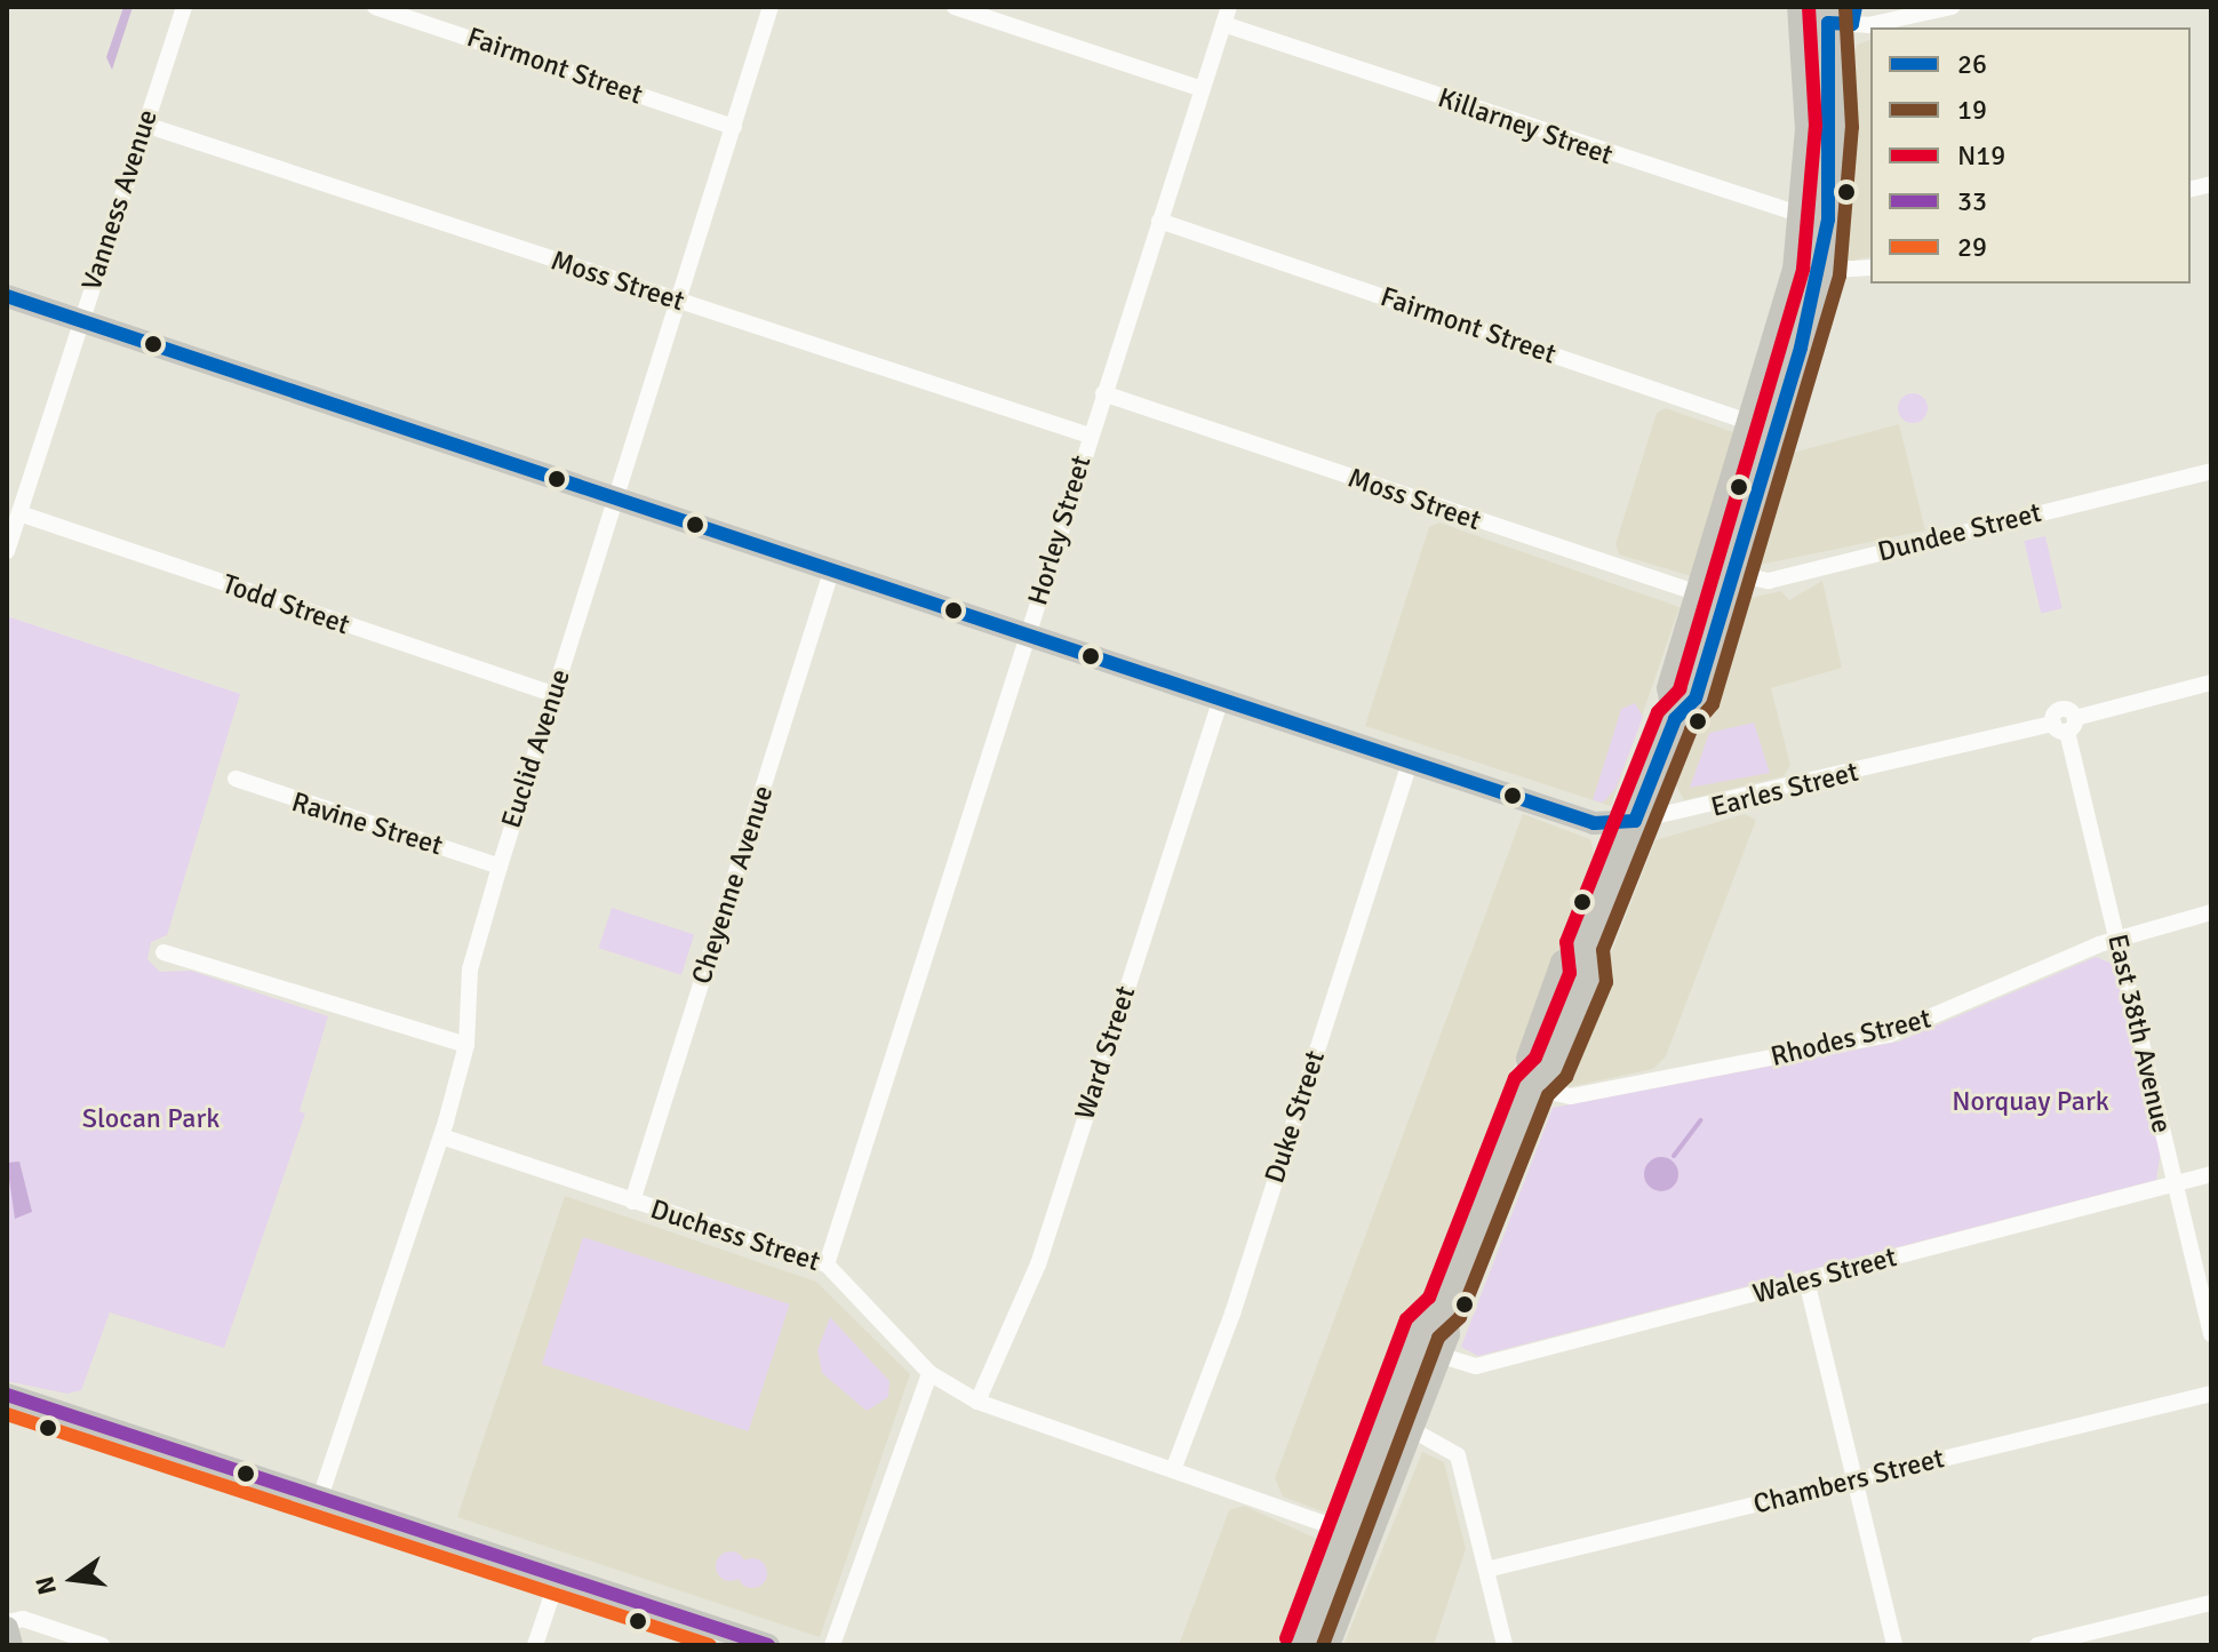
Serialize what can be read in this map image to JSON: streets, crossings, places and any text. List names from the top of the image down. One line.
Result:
{"streets":{"street":["Fairmont Street","Killarney Street","Vanness Avenue","Moss Street","Horley Street","Dundee Street","Todd Street","Euclid Avenue","Earles Street","Ravine Street","Cheyenne Avenue","East 38th Avenue","Rhodes Street","Ward Street","Duke Street","Duchess Street","Wales Street","Chambers Street"]},"crossings":[["Fairmont Street","Horley Street"],["Fairmont Street","Euclid Avenue"],["Killarney Street","Horley Street"],["Vanness Avenue","Moss Street"],["Vanness Avenue","Todd Street"],["Vanness Avenue","Earles Street"],["Moss Street","Horley Street"],["Moss Street","Euclid Avenue"],["Horley Street","Earles Street"],["Horley Street","Duchess Street"],["Todd Street","Euclid Avenue"],["Euclid Avenue","Earles Street"],["Euclid Avenue","Ravine Street"],["Euclid Avenue","Duchess Street"],["Earles Street","Cheyenne Avenue"],["Earles Street","East 38th Avenue"],["Earles Street","Ward Street"],["Earles Street","Duke Street"],["Cheyenne Avenue","Duchess Street"],["East 38th Avenue","Rhodes Street"],["East 38th Avenue","Wales Street"],["Ward Street","Duchess Street"],["Duke Street","Duchess Street"]],"parks":["Norquay Park","Slocan Park"],"lines":["transit line 26","transit line 19","transit line N19","transit line 33","transit line 29"],"legend":["26","19","N19","33","29"],"north":"left"}
